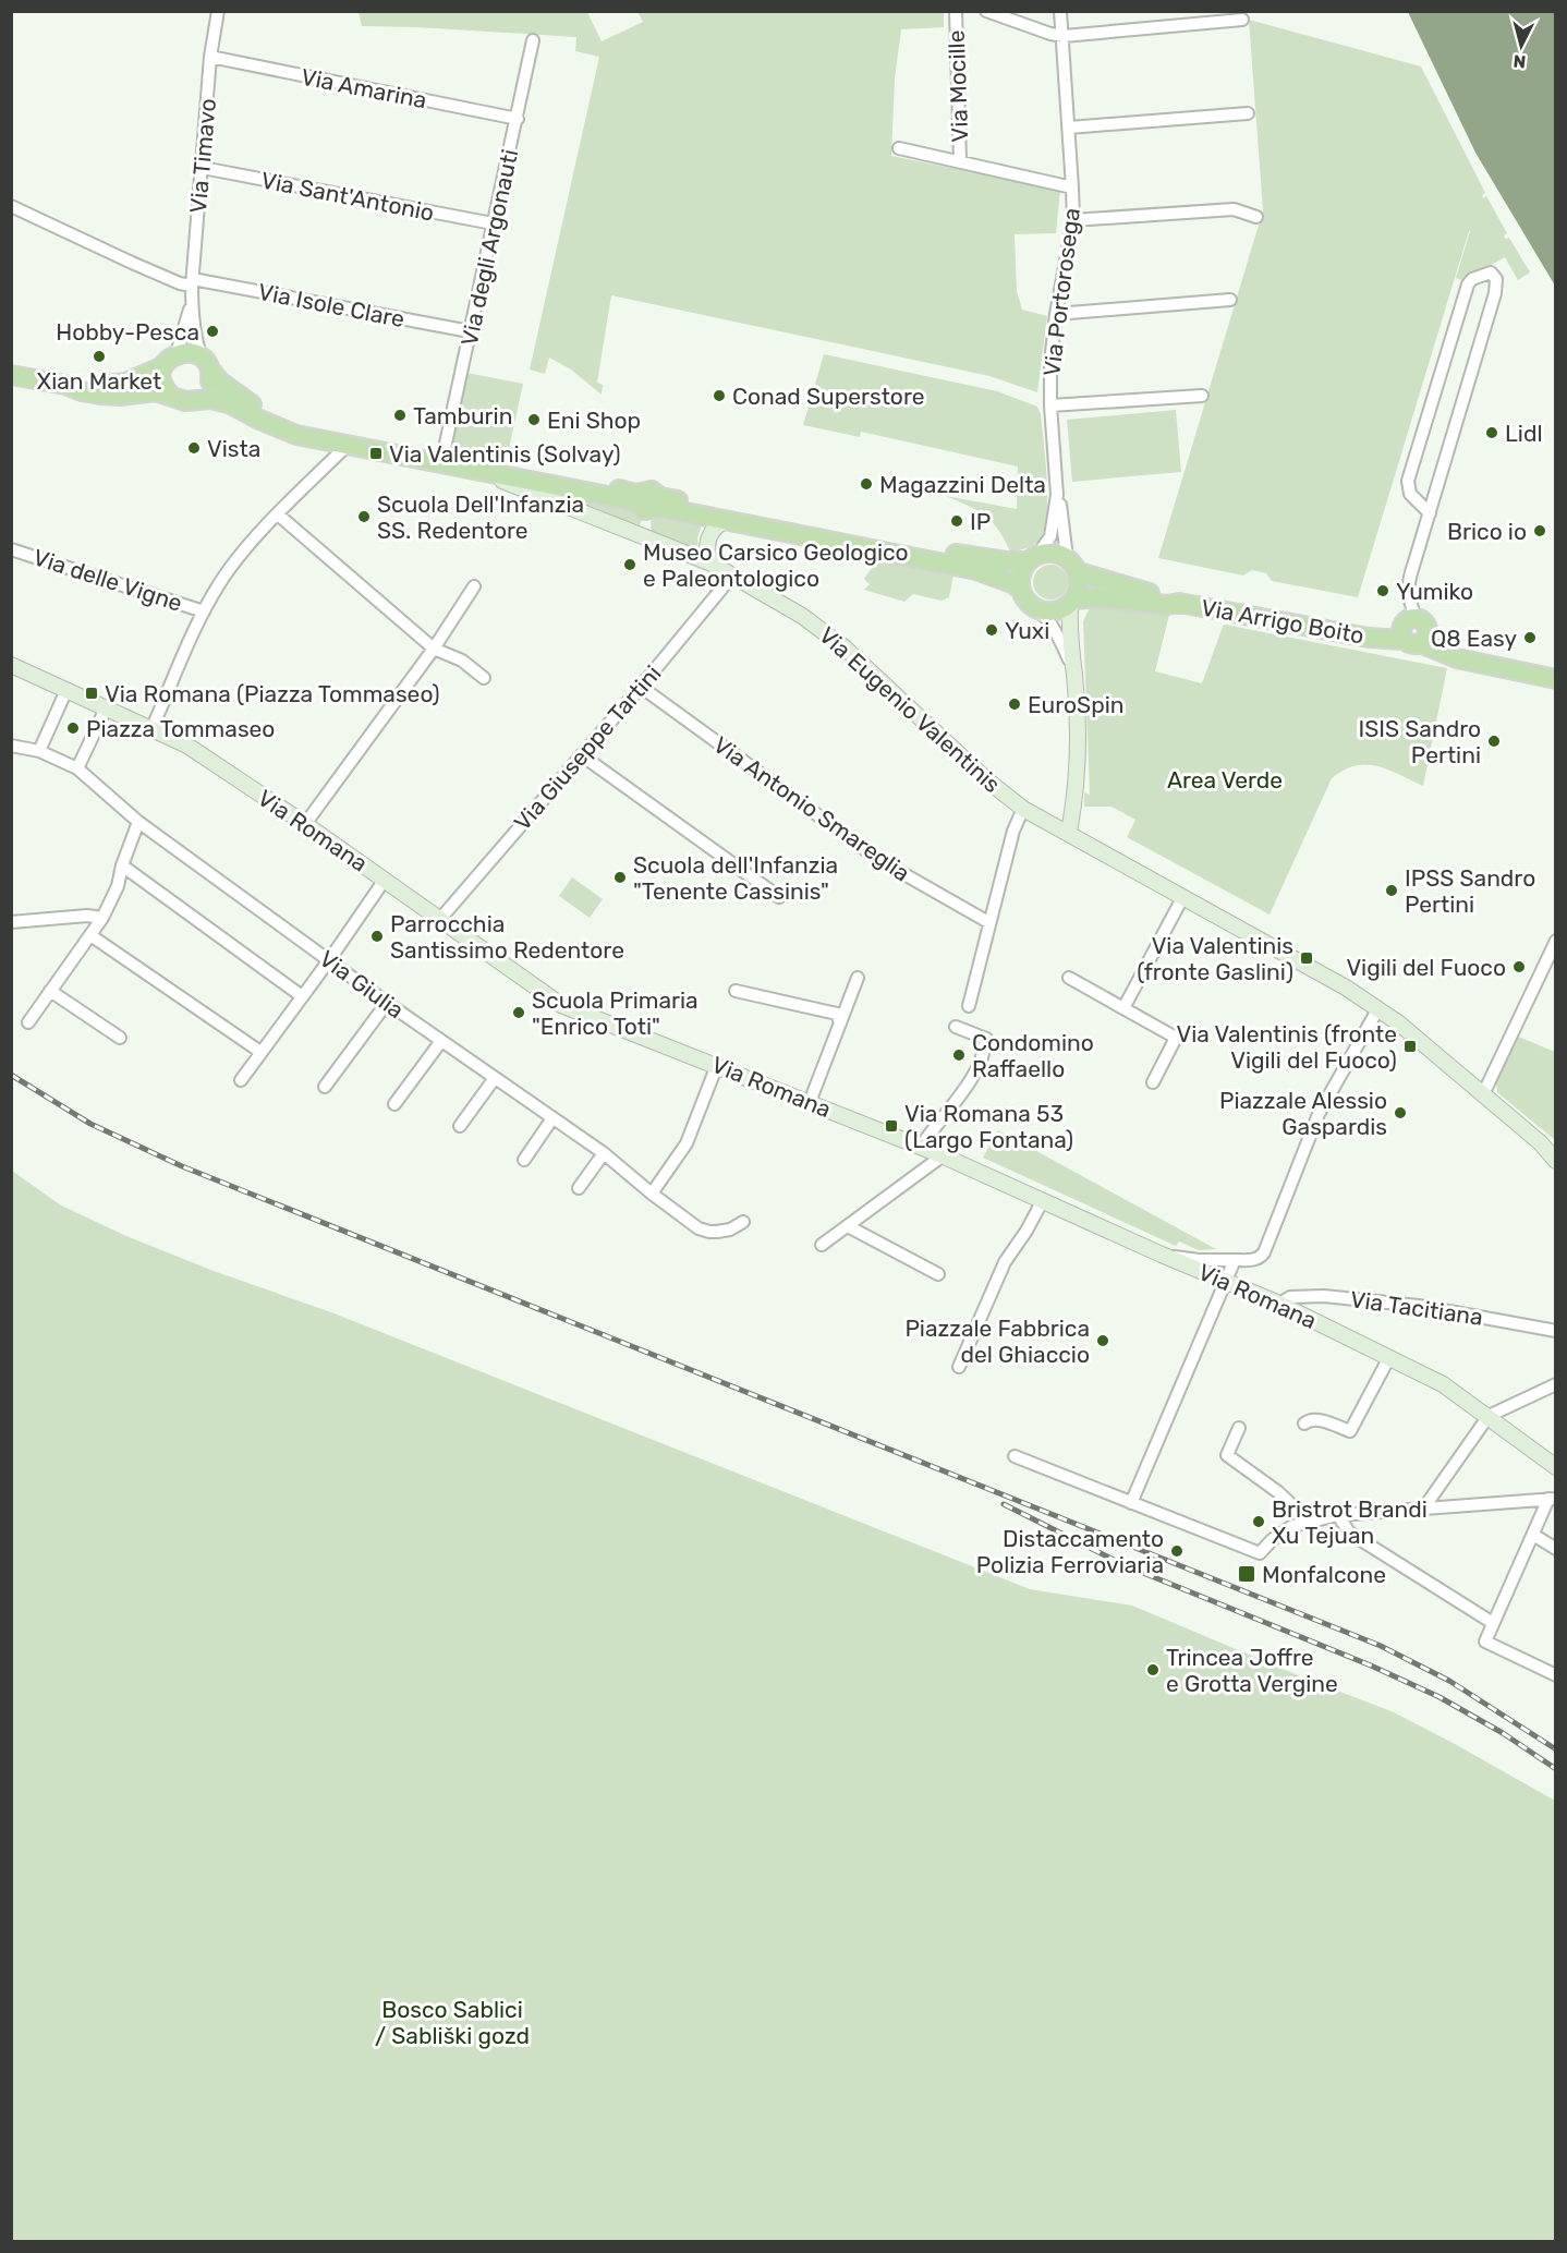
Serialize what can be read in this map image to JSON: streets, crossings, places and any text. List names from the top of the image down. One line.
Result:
{"streets":{"main road":["Via Arrigo Boito","Via Eugenio Valentinis"],"street":["Via Mocille","Via Amarina","Via Timavo","Via Sant'Antonio","Via degli Argonauti","Via Portorosega","Via Isole Clare","Via delle Vigne","Via Giuseppe Tartini","Via Antonio Smareglia","Via Romana","Via Giulia","Via Tacitiana"]},"crossings":[["Via Mocille","Via Portorosega"],["Via Amarina","Via Timavo"],["Via Amarina","Via degli Argonauti"],["Via Timavo","Via Sant'Antonio"],["Via Timavo","Via Isole Clare"],["Via Timavo","Via Eugenio Valentinis"],["Via Sant'Antonio","Via degli Argonauti"],["Via degli Argonauti","Via Isole Clare"],["Via degli Argonauti","Via Eugenio Valentinis"],["Via Portorosega","Via Arrigo Boito"],["Via Eugenio Valentinis","Via Giuseppe Tartini"],["Via Giuseppe Tartini","Via Antonio Smareglia"],["Via Giuseppe Tartini","Via Romana"],["Via Romana","Via Tacitiana"]],"parks":["Area Verde","Bosco Sablici / Sabliški gozd"],"places":{"other":["Hobby-Pesca","Xian Market","Conad Superstore","Tamburin","Eni Shop","Lidl","Vista","Magazzini Delta","Scuola Dell'Infanzia SS. Redentore","IP","Brico io","Museo Carsico Geologico e Paleontologico","Yumiko","Yuxi","Q8 Easy","EuroSpin","Piazza Tommaseo","ISIS Sandro Pertini","Scuola dell'Infanzia \"Tenente Cassinis\"","IPSS Sandro Pertini","Parrocchia Santissimo Redentore","Vigili del Fuoco","Scuola Primaria \"Enrico Toti\"","Condomino Raffaello","Piazzale Alessio Gaspardis","Piazzale Fabbrica del Ghiaccio","Bristrot Brandi Xu Tejuan","Distaccamento Polizia Ferroviaria","Trincea Joffre e Grotta Vergine"],"transit":["Via Valentinis (Solvay)","Via Romana (Piazza Tommaseo)","Via Valentinis (fronte Gaslini)","Via Valentinis (fronte Vigili del Fuoco)","Via Romana 53 (Largo Fontana)","Monfalcone"]},"north":"bottom"}
